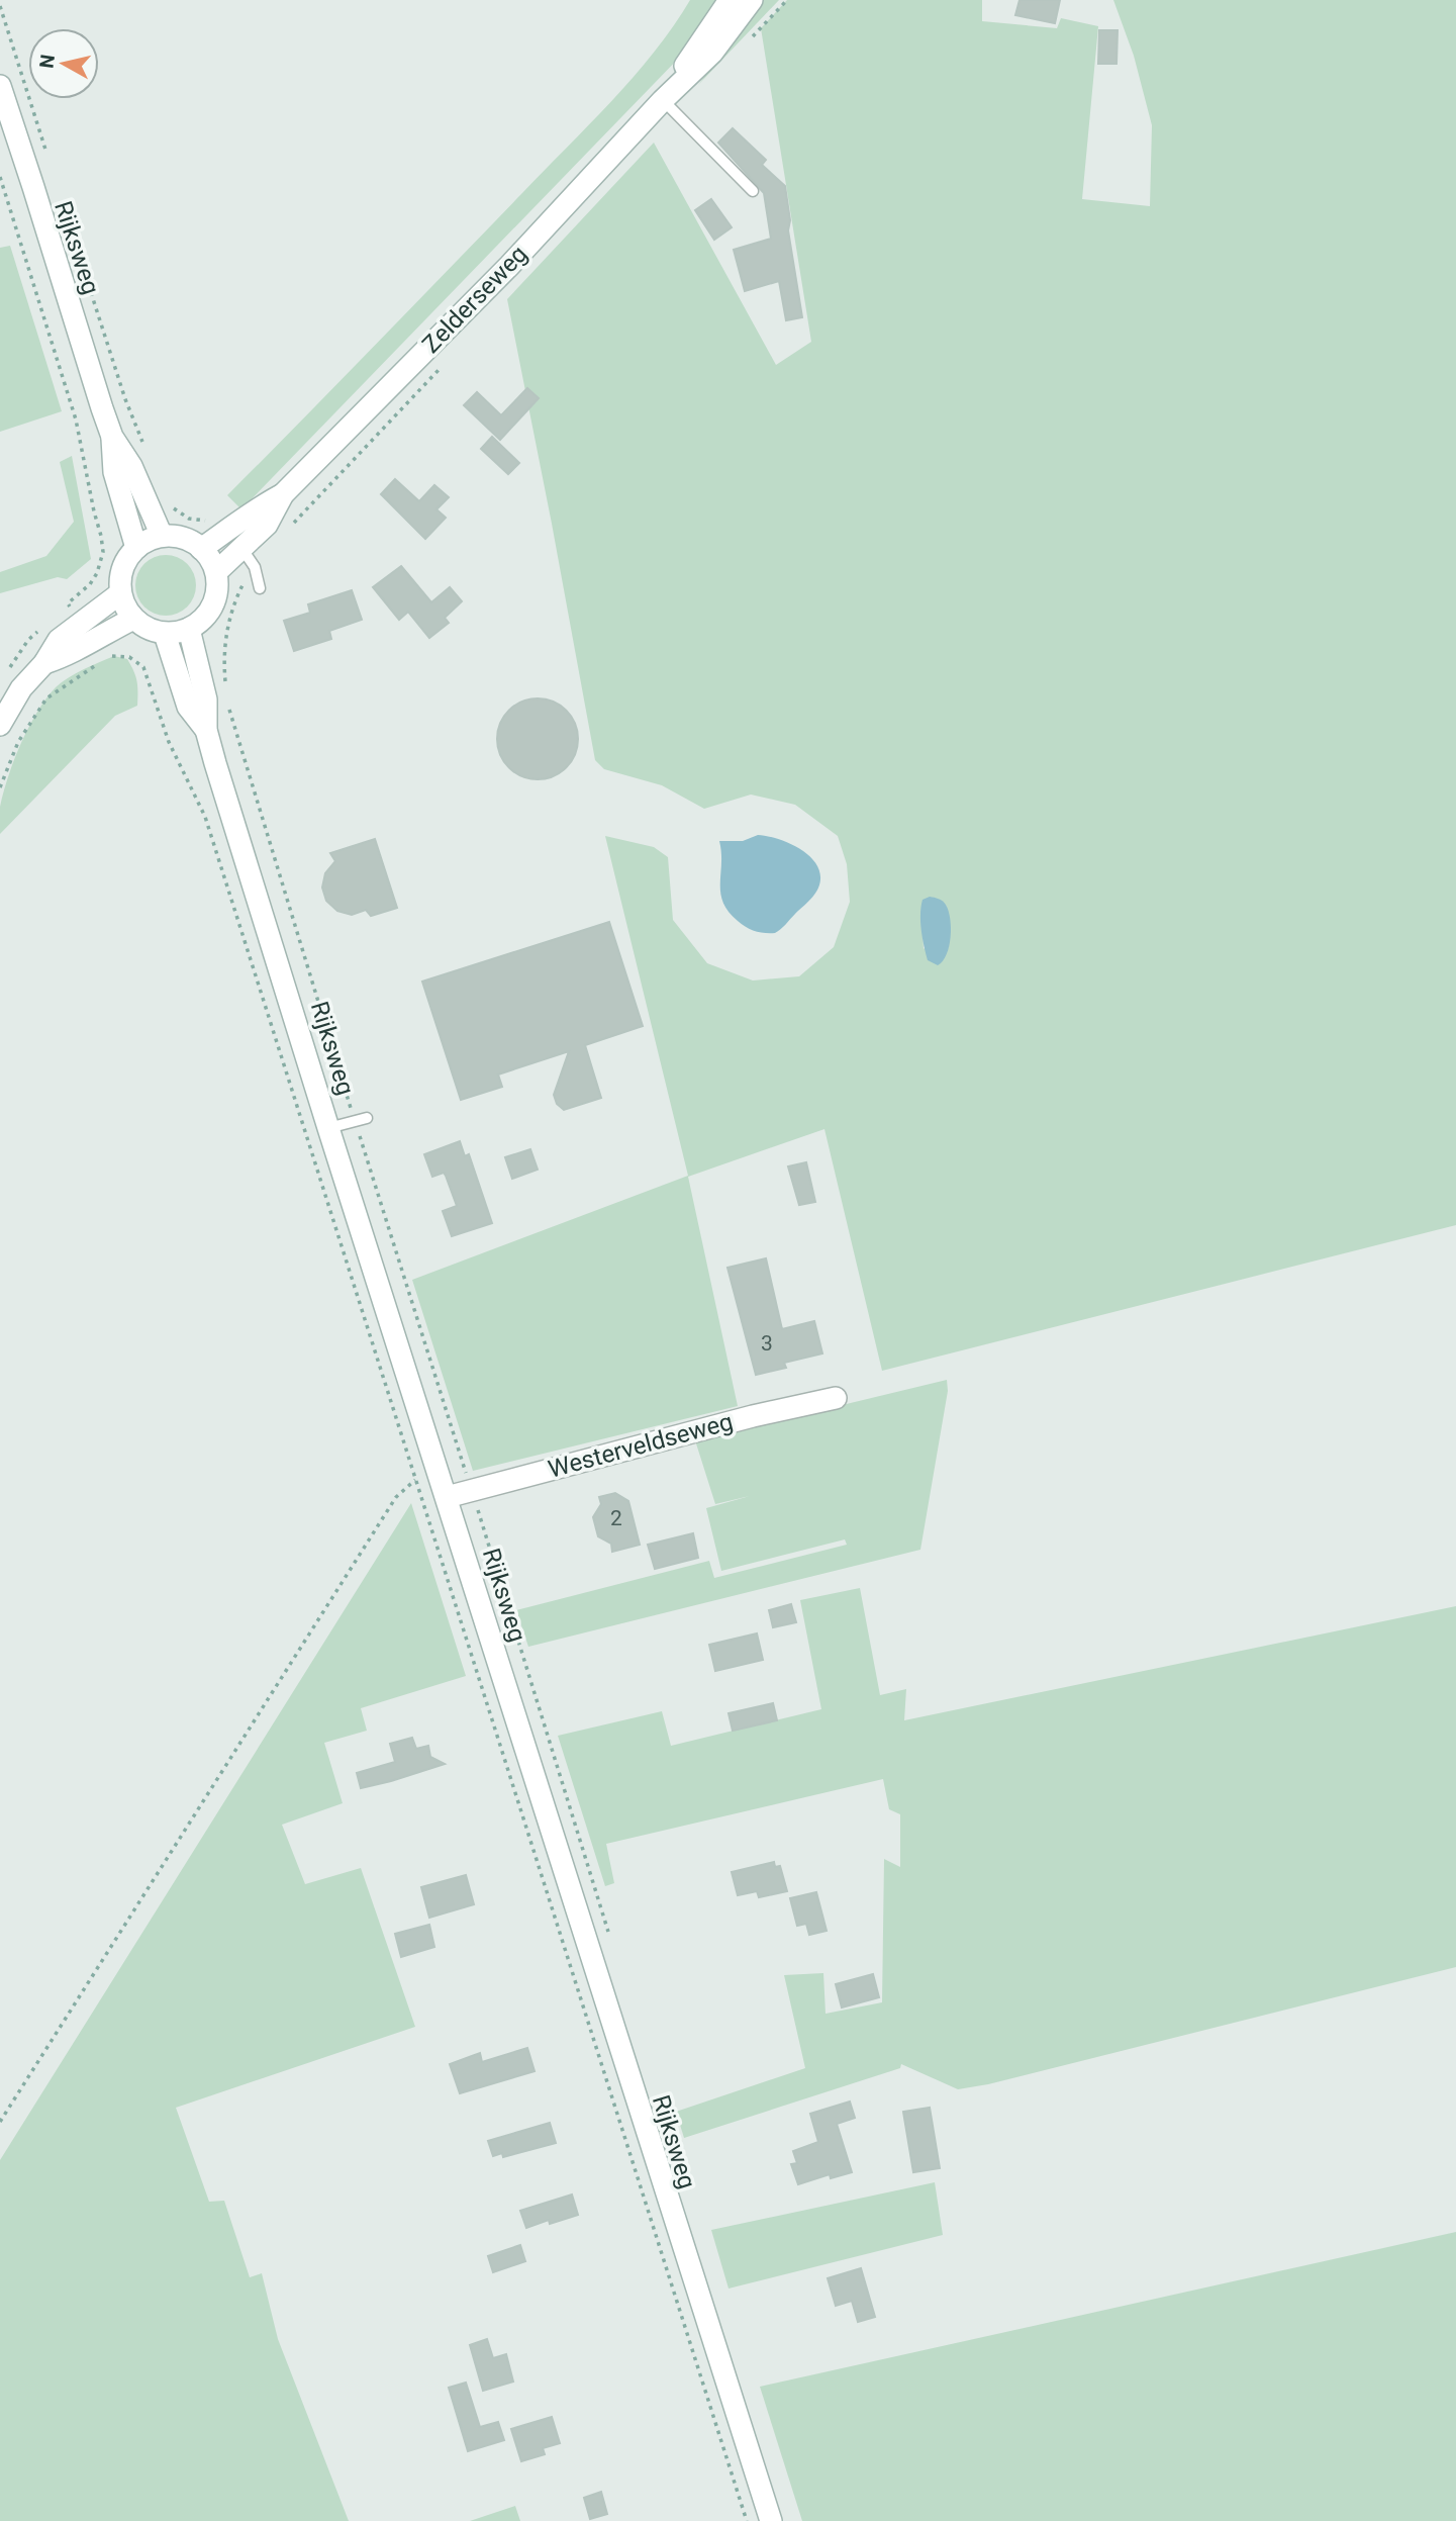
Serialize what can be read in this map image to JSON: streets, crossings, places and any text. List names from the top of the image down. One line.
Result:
{"streets":{"main road":["Rijksweg","Zelderseweg","Westerveldseweg"]},"crossings":[["Rijksweg","Zelderseweg"],["Rijksweg","Westerveldseweg"]],"house_numbers":["3","2"],"north":"left"}
